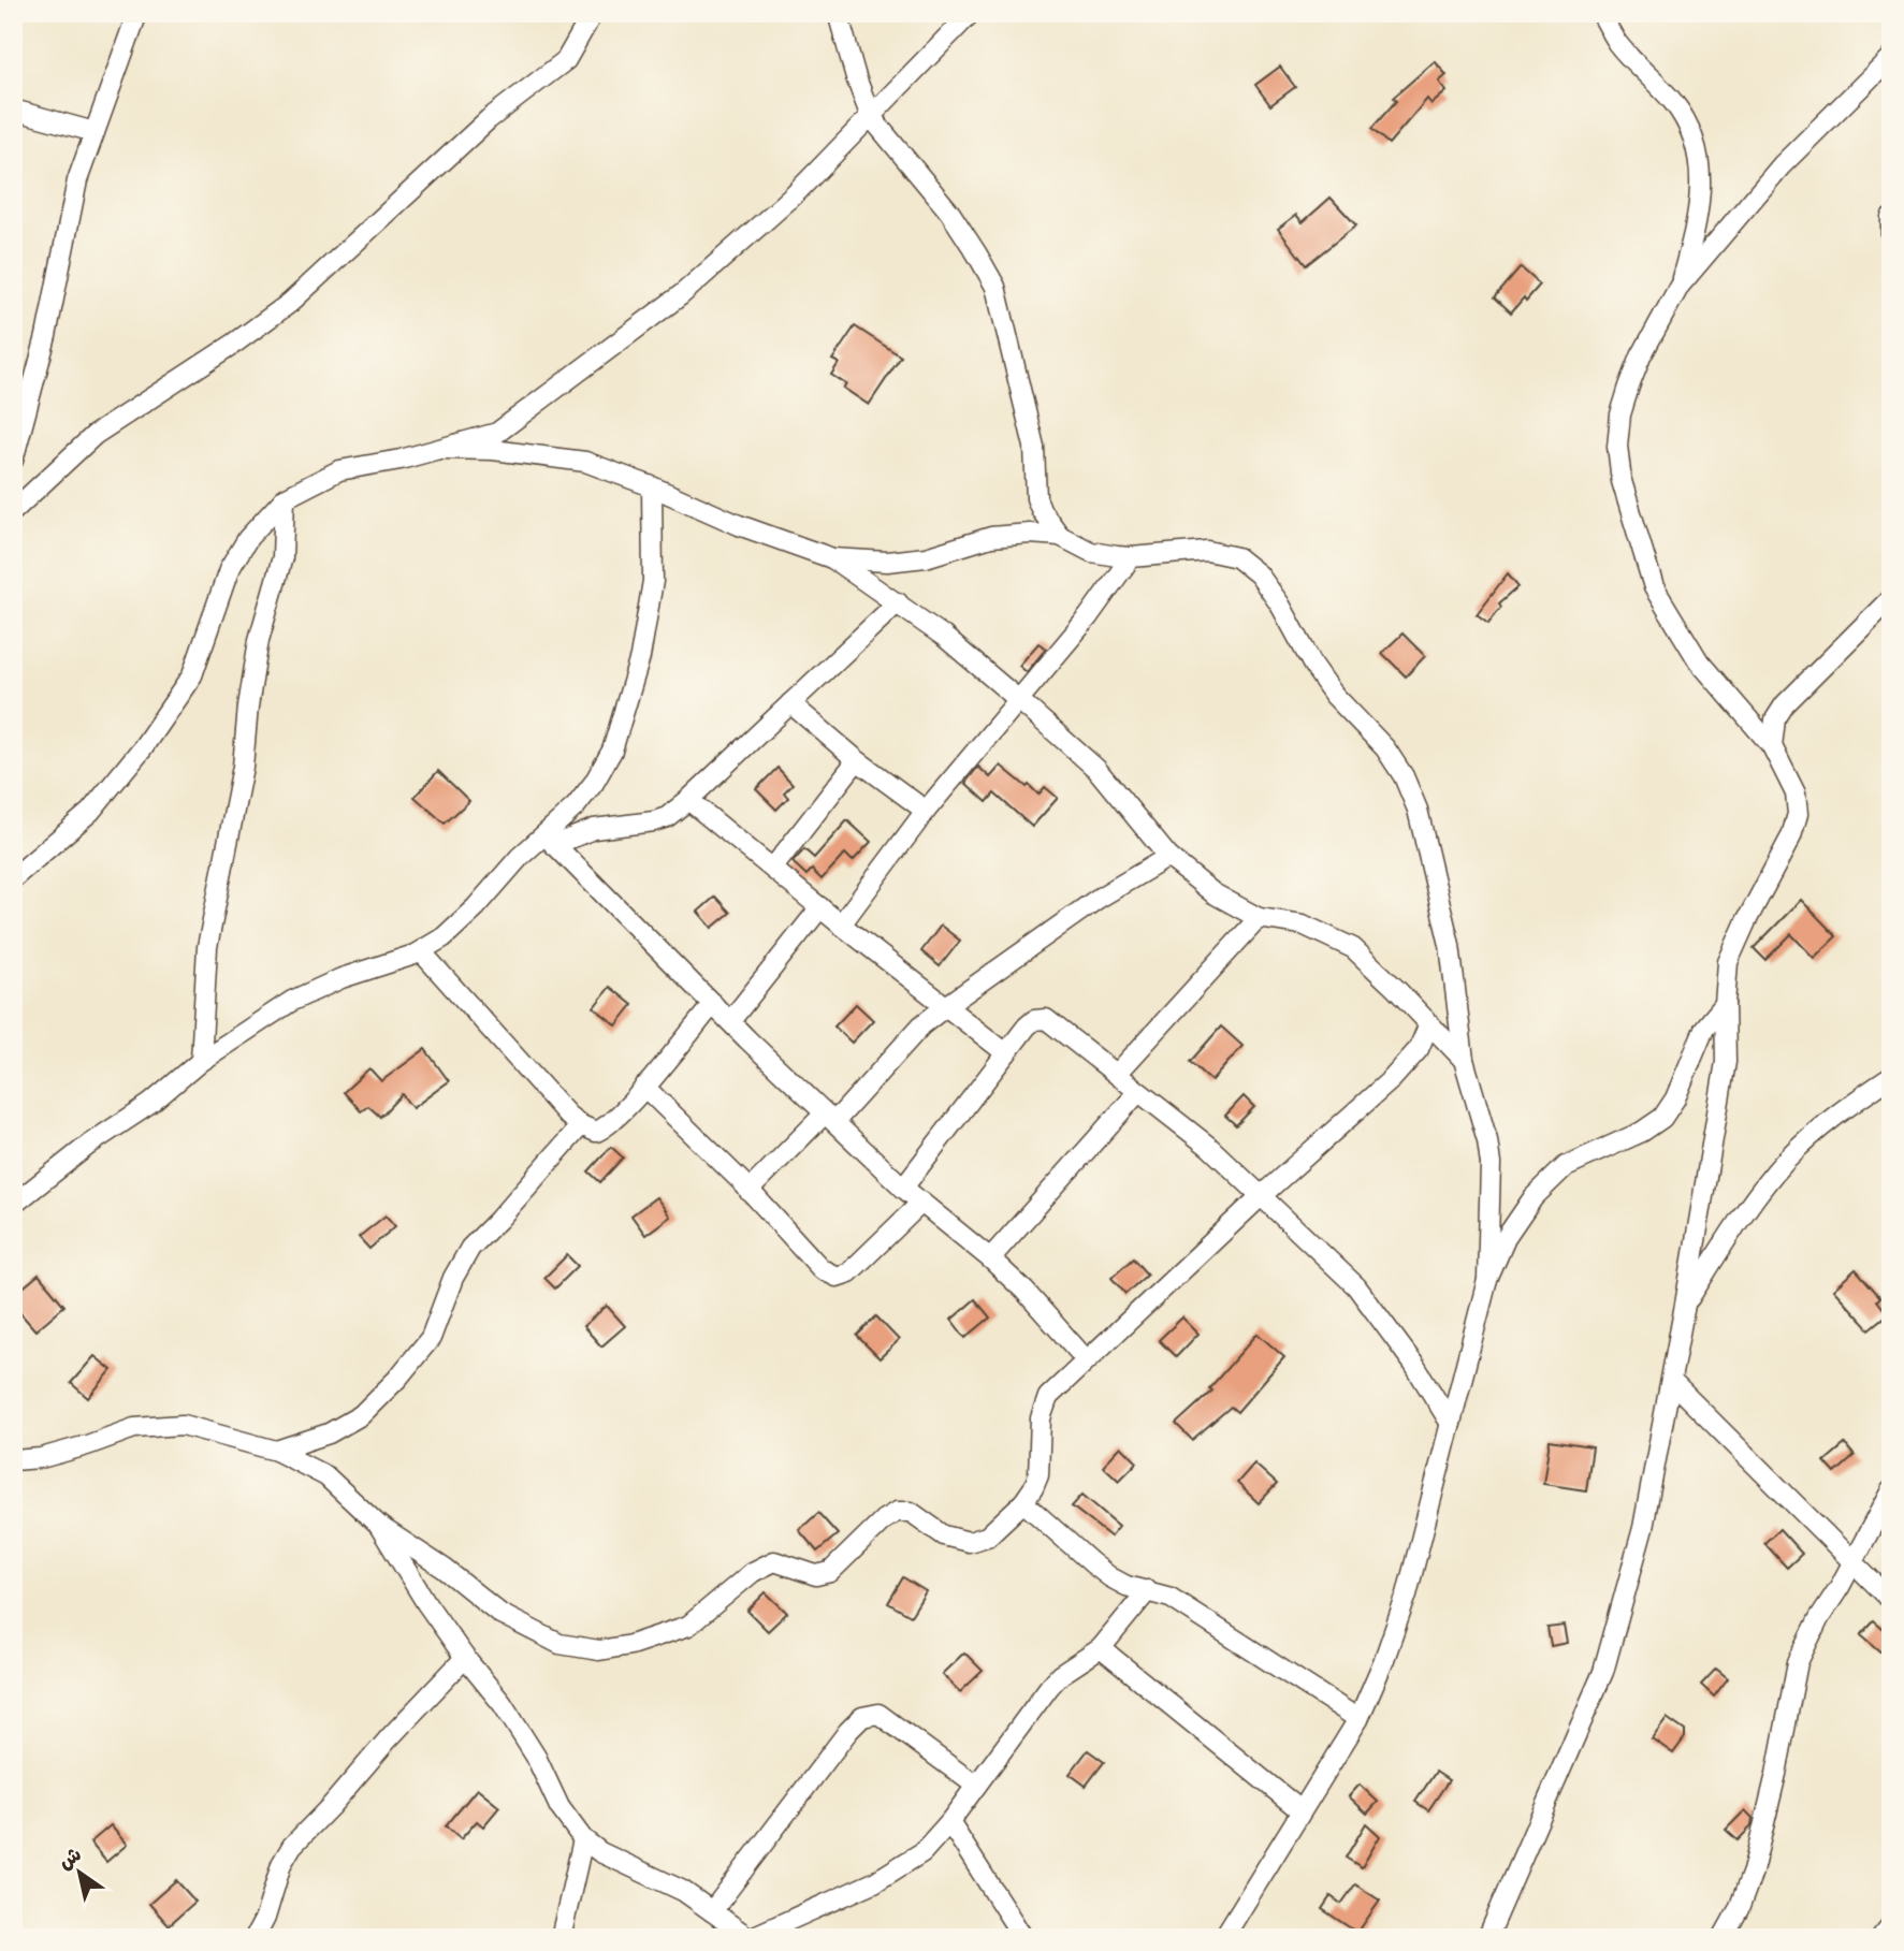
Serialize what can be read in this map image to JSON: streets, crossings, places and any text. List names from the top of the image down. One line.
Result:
{"north":"top left"}
